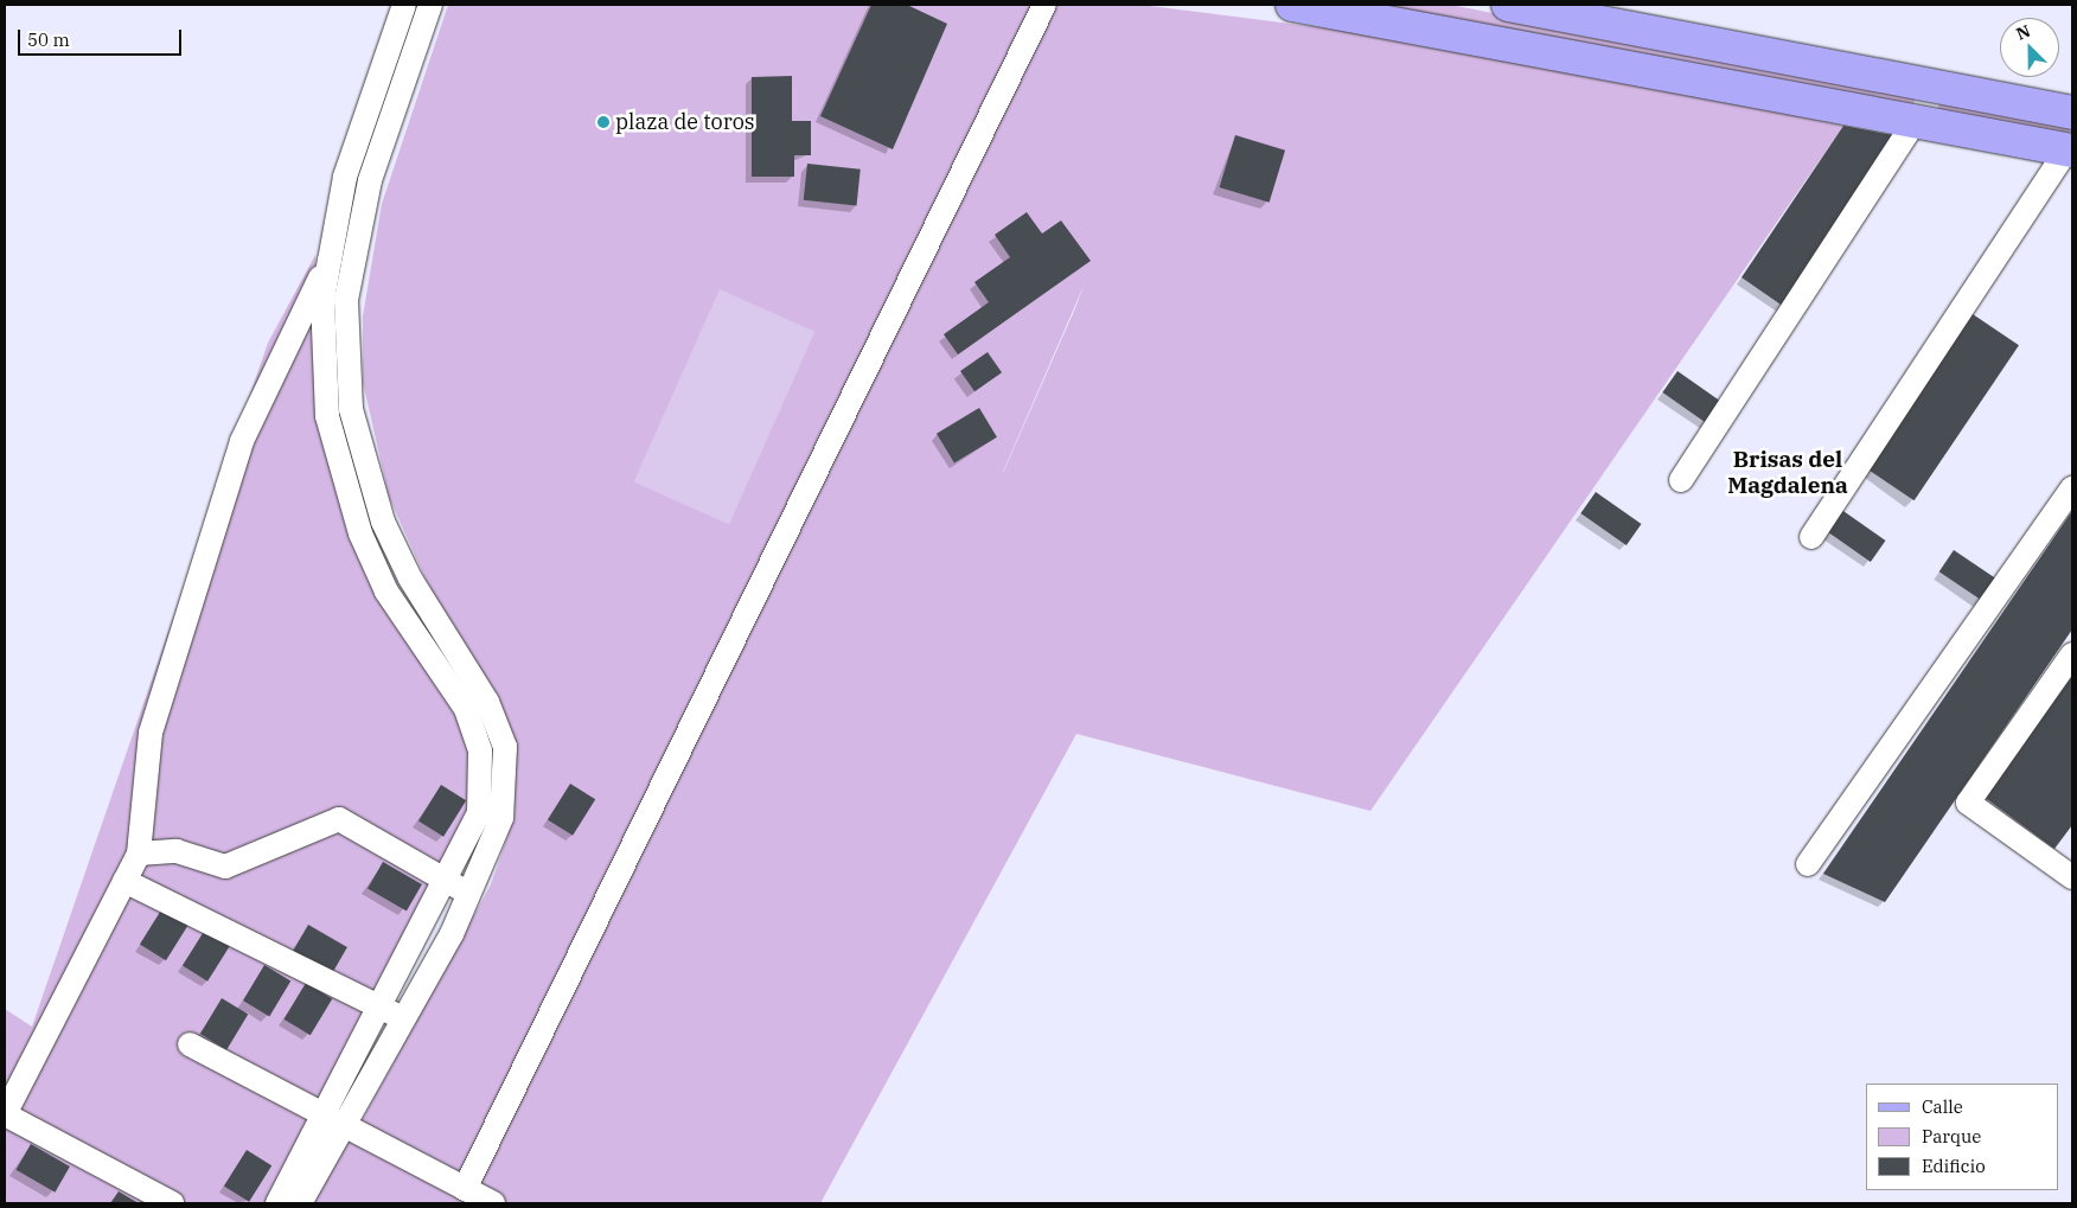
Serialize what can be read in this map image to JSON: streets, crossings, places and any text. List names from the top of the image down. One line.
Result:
{"districts":["Brisas del Magdalena"],"places":["plaza de toros"],"legend":["Calle","Parque","Edificio"],"scale_bar":"50 m","north":"top left"}
